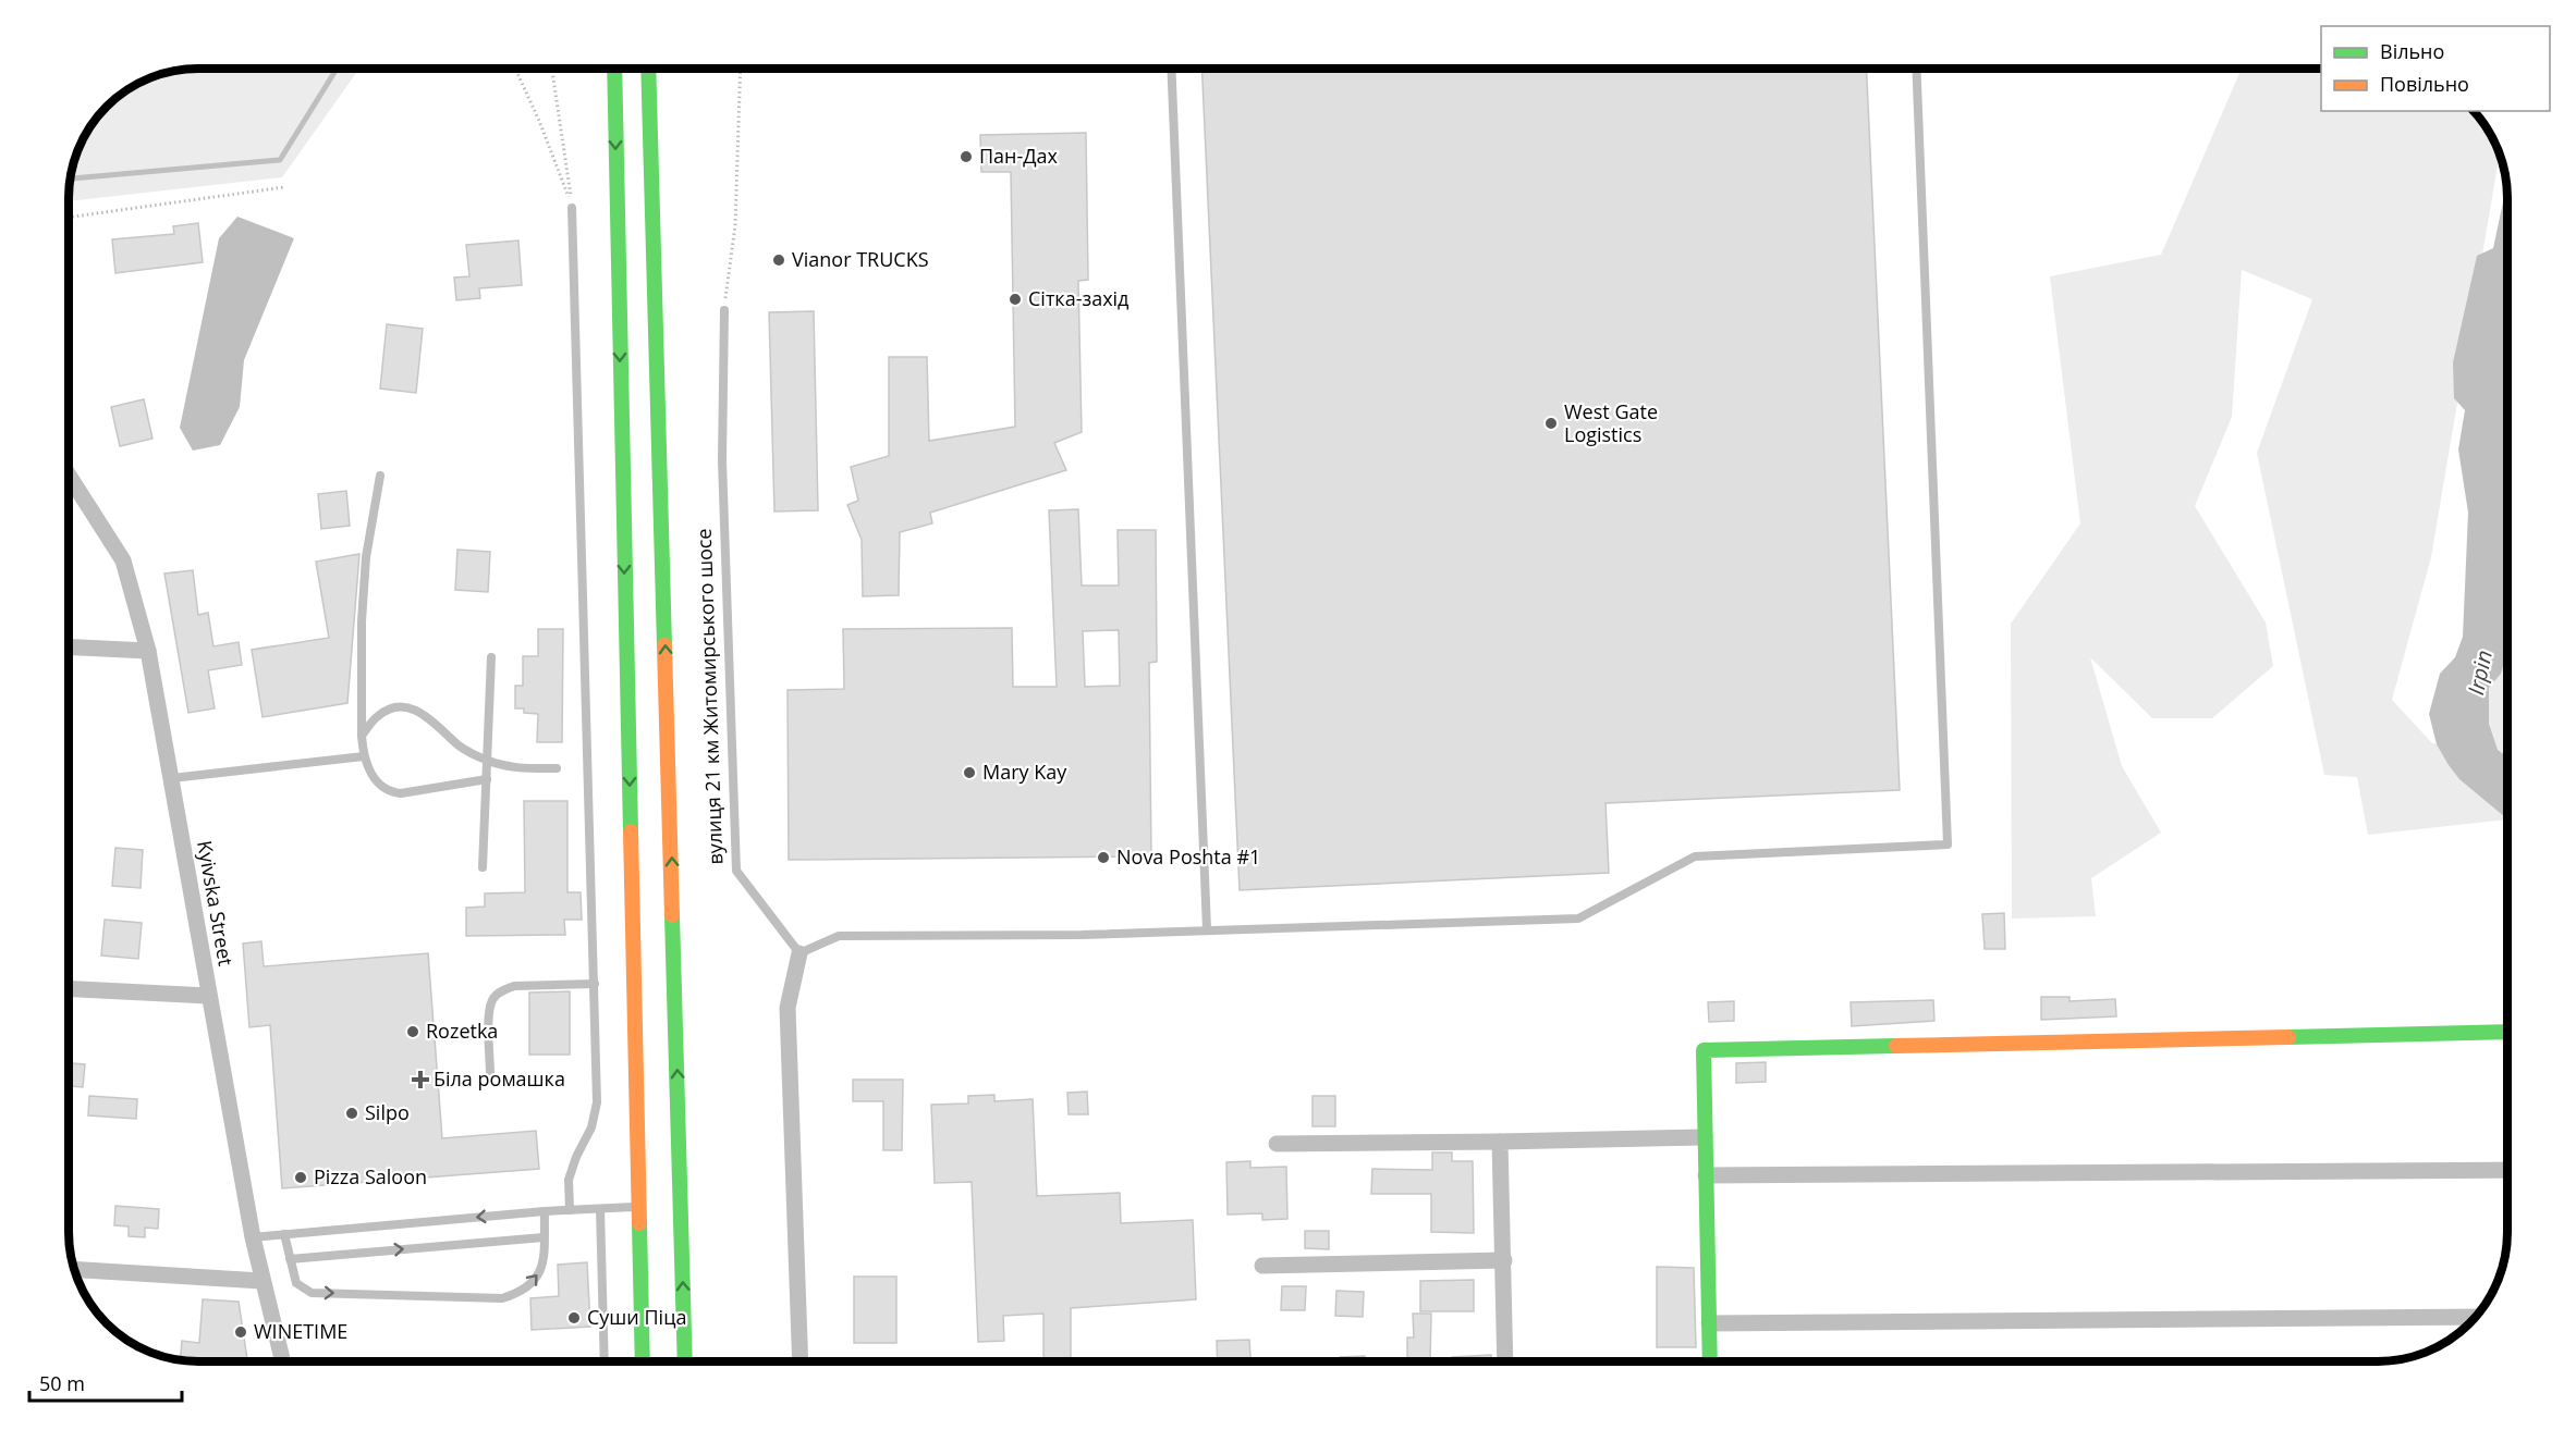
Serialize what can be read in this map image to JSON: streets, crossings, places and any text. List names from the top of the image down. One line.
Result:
{"streets":{"street":["Kyivska Street"],"lane":["вулиця 21 км Житомирського шосе"]},"water":["Irpin"],"places":{"other":["Пан-Дах","Vianor TRUCKS","Сітка-захід","West Gate Logistics","Mary Kay","Nova Poshta #1","Rozetka","Silpo","Pizza Saloon","Суши Піца","WINETIME"],"health":["Біла ромашка"]},"legend":["Вільно","Повільно"],"scale_bar":"50 m"}
